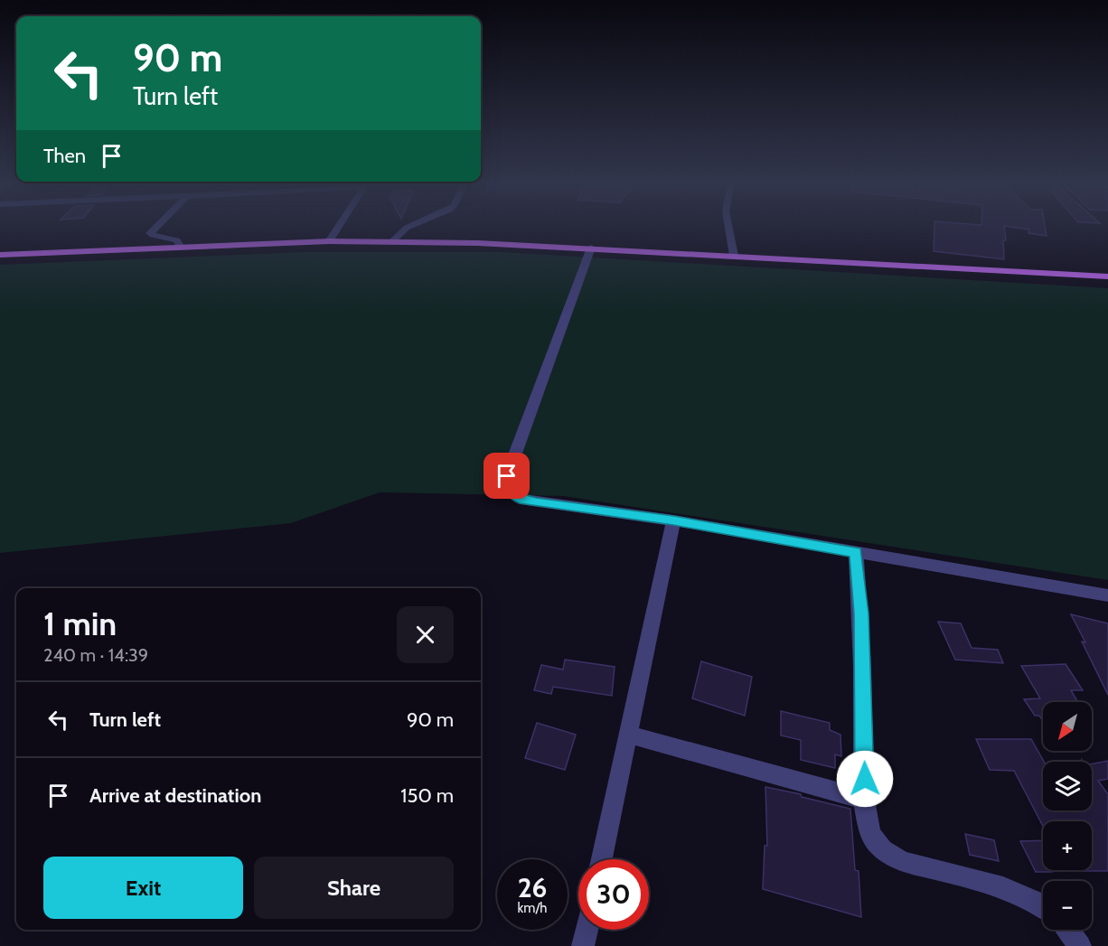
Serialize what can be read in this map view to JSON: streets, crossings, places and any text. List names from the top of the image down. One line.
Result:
{"north":"bottom left","page":{"turn":["90 m","Turn left"],"then":"Then","heading":["1 min","240 m · 14:39"],"list":[{"name":"Turn left","value":"90 m"},{"name":"Arrive at destination","value":"150 m"}],"map_buttons":["+","−"],"buttons":["Exit","Share"],"speed":"26 km/h","limit":"30"}}
